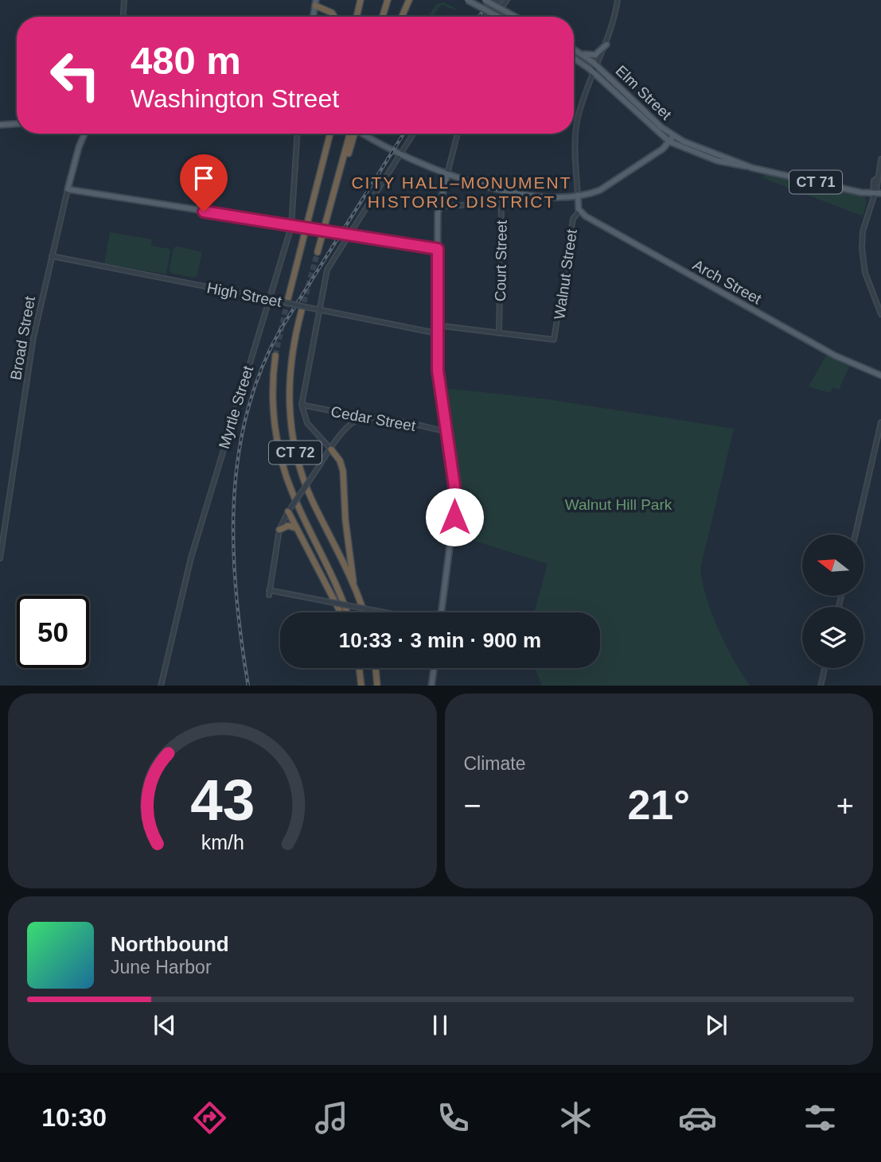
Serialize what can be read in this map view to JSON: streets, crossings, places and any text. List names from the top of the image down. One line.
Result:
{"streets":{"highway":["CT 72"],"main road":["Elm Street","CT 71","Arch Street","Broad Street"],"street":["Court Street","Walnut Street","High Street","Myrtle Street","Cedar Street"]},"crossings":[["Elm Street","CT 71"],["Court Street","Walnut Street"],["Walnut Street","Arch Street"],["High Street","Broad Street"],["High Street","Myrtle Street"]],"districts":["CITY HALL–MONUMENT HISTORIC DISTRICT"],"parks":["Walnut Hill Park"],"north":"left","page":{"turn":["480 m","Washington Street"],"limit":"50","trip":"10:33 · 3 min · 900 m","tile":"Climate","heat":["−","21°","+"],"song":["Northbound","June Harbor"],"tabs":"10:30","gauge":["43","km/h"]}}
